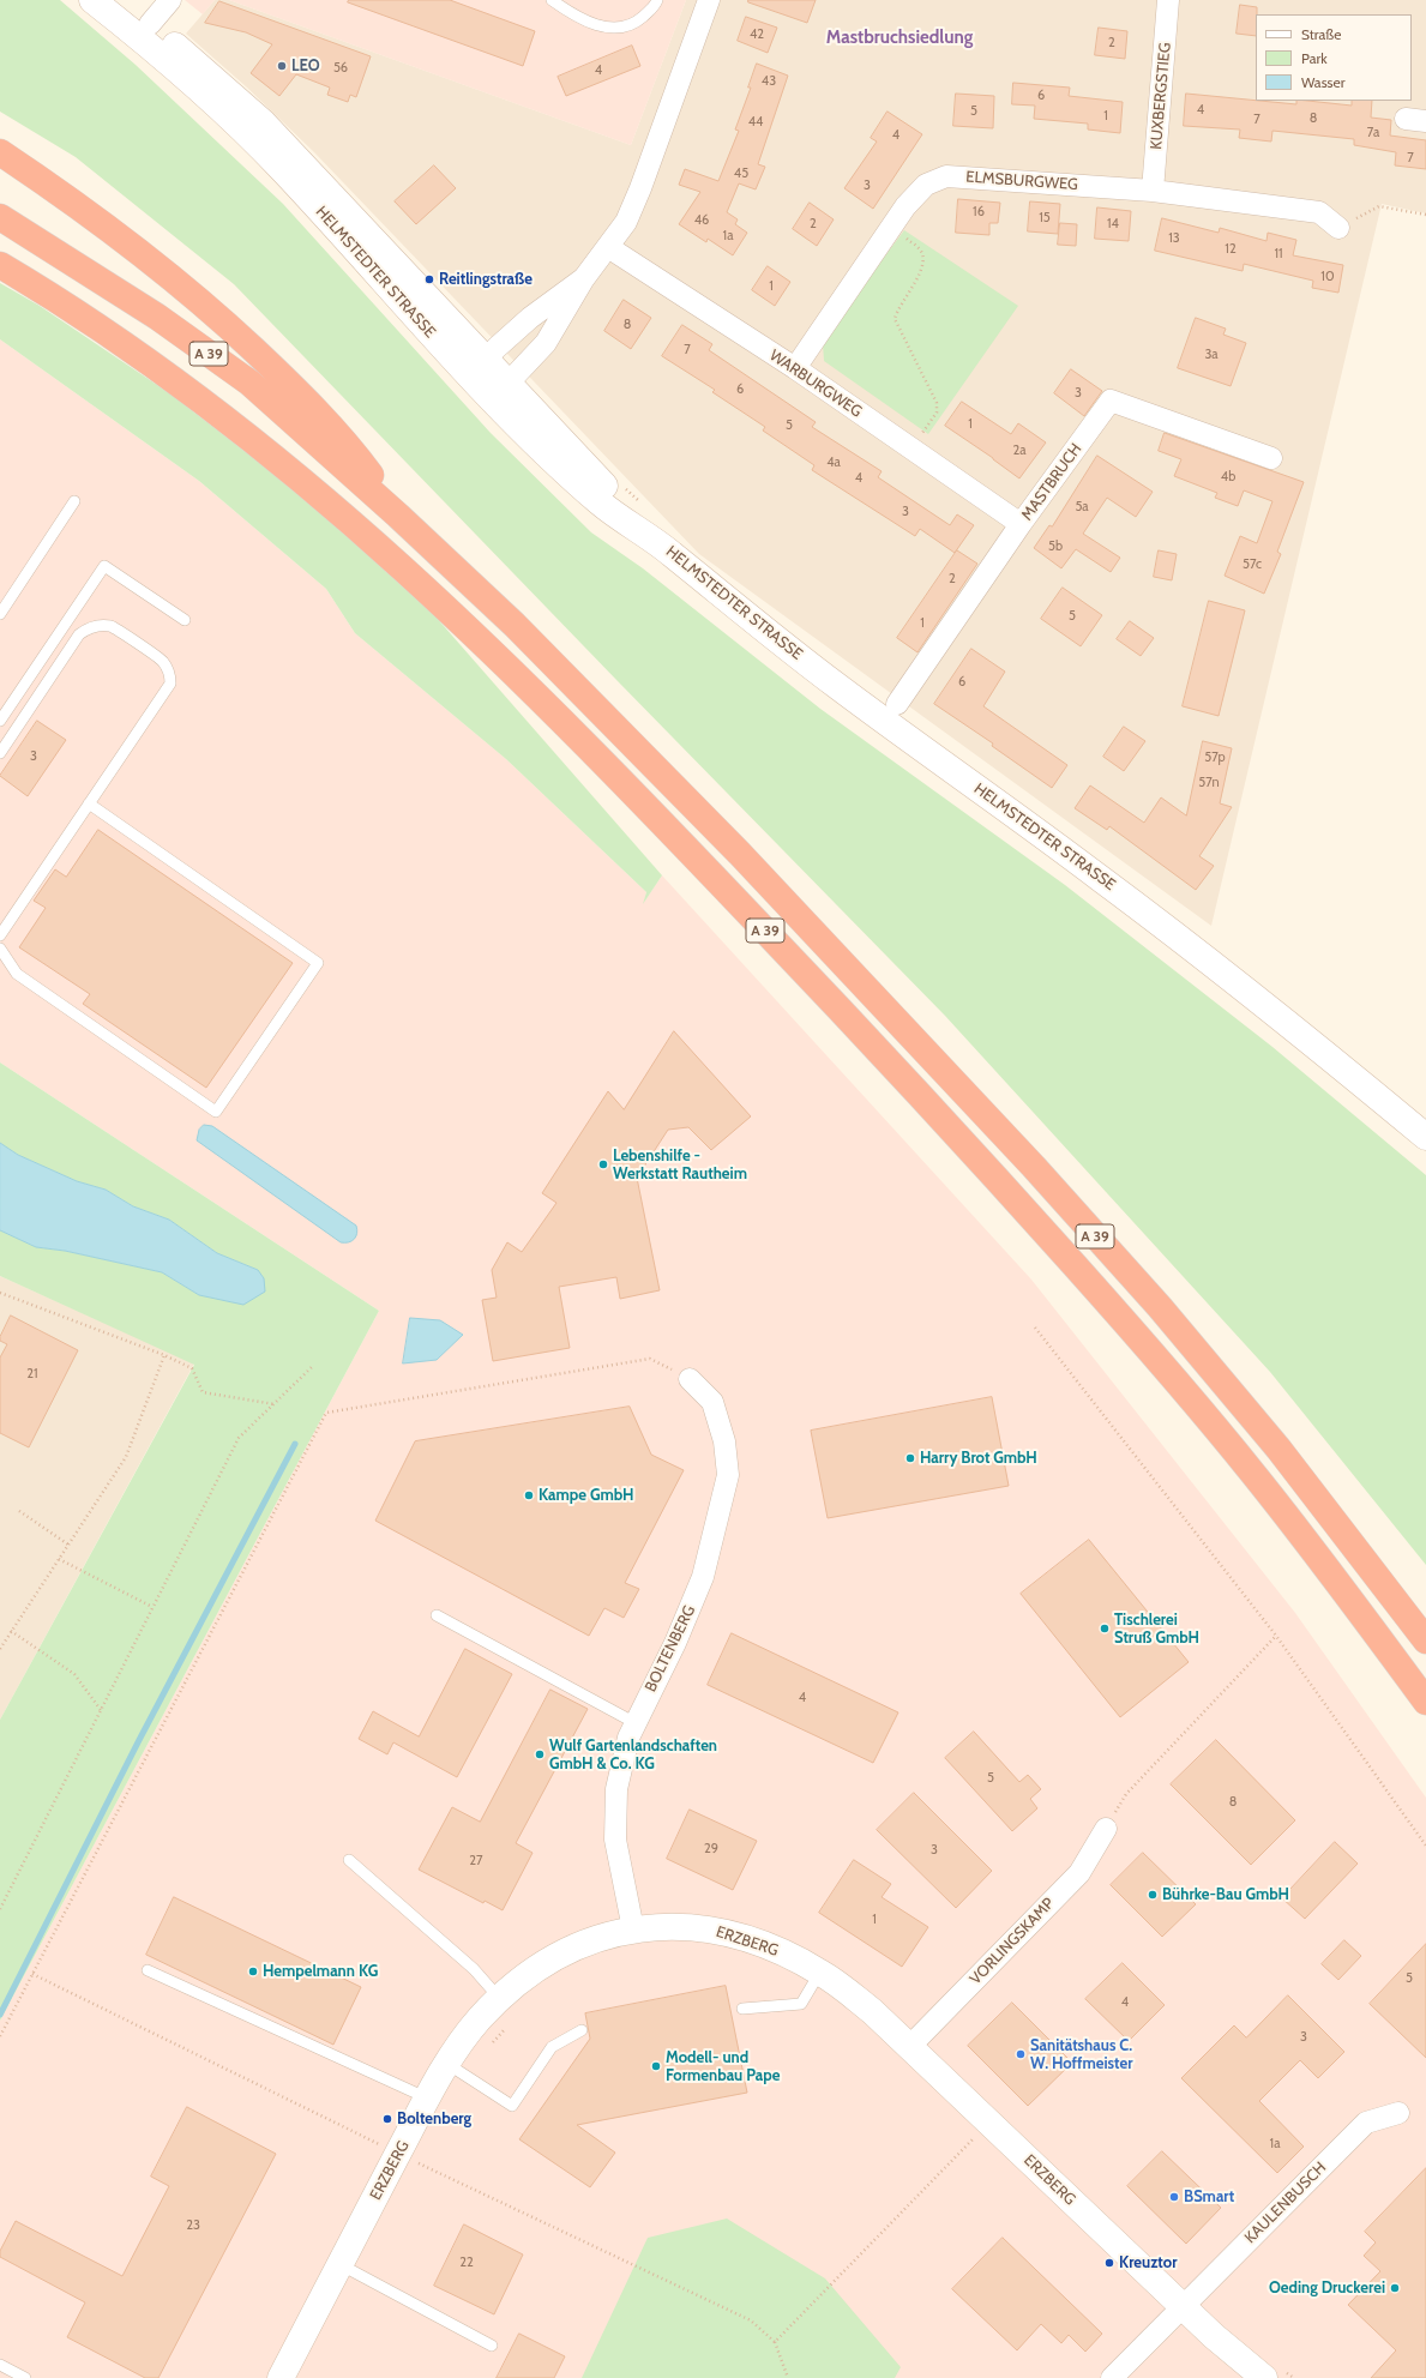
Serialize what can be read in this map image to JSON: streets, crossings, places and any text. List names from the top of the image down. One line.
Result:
{"streets":{"highway":["A 39"],"street":["KUXBERGSTIEG","ELMSBURGWEG","HELMSTEDTER STRASSE","WARBURGWEG","MASTBRUCH","BOLTENBERG","ERZBERG","VORLINGSKAMP","KAULENBUSCH"]},"crossings":[["KUXBERGSTIEG","ELMSBURGWEG"],["ELMSBURGWEG","WARBURGWEG"],["WARBURGWEG","MASTBRUCH"],["BOLTENBERG","ERZBERG"],["ERZBERG","VORLINGSKAMP"],["ERZBERG","KAULENBUSCH"]],"districts":["Mastbruchsiedlung"],"places":["LEO","Reitlingstraße","Lebenshilfe - Werkstatt Rautheim","Harry Brot GmbH","Kampe GmbH","Tischlerei Struß GmbH","Wulf Gartenlandschaften GmbH & Co. KG","Bührke-Bau GmbH","Hempelmann KG","Sanitätshaus C. W. Hoffmeister","Modell- und Formenbau Pape","Boltenberg","BSmart","Kreuztor","Oeding Druckerei"],"house_numbers":["42","2","56","4","43","6","4","5","1","8","7","44","7a","4","7","45","3","16","15","46","2","14","1a","13","12","11","10","1","8","7","3a","6","3","1","5","2a","4a","4b","4","5a","3","5b","57c","2","5","1","6","3","57p","57n","21","4","5","8","29","3","27","1","5","4","3","1a","23","22"],"legend":["Straße","Park","Wasser"]}
